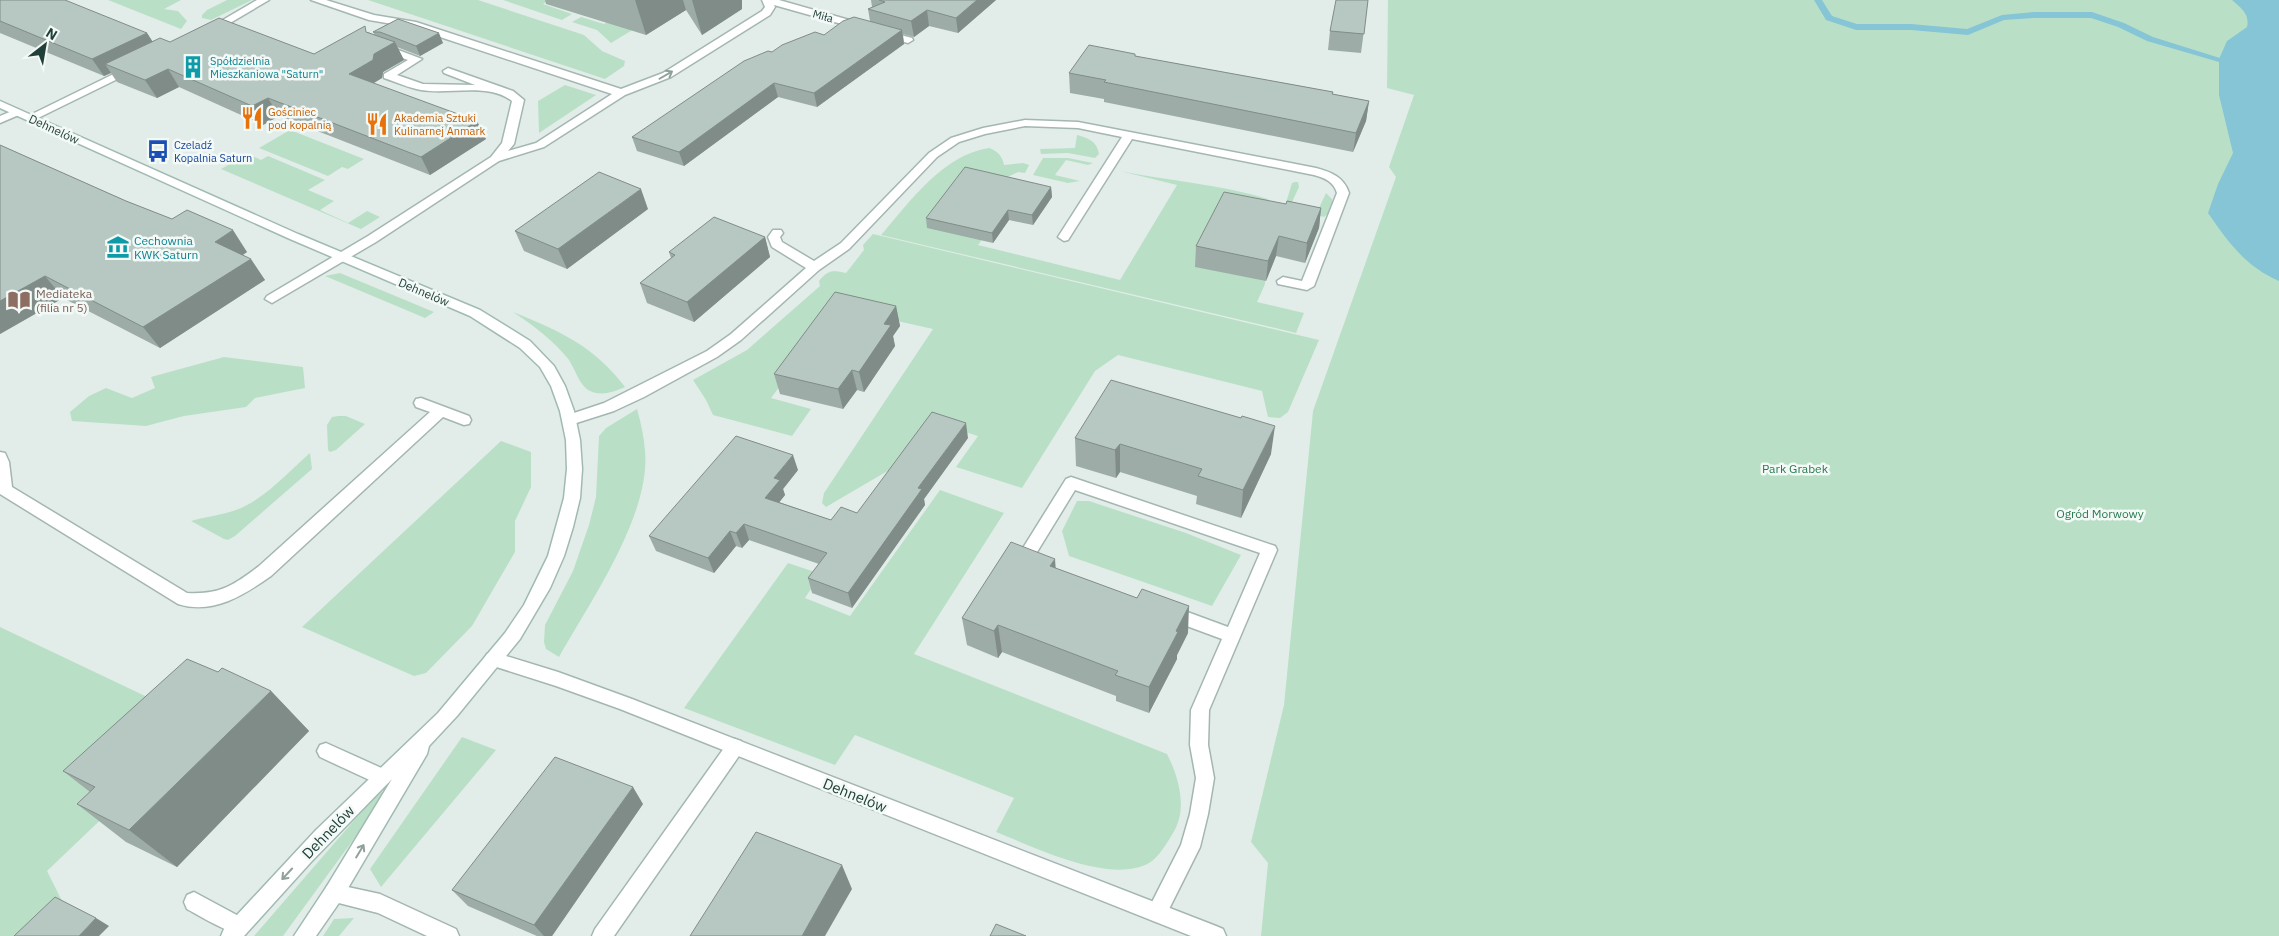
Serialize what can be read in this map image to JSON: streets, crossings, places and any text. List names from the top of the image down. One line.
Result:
{"streets":{"street":["Miła","Dehnelów"]},"parks":["Park Grabek","Ogród Morwowy"],"places":{"building":["Spółdzielnia Mieszkaniowa \"Saturn\""],"restaurant":["Gościniec pod kopalnią","Akademia Sztuki Kulinarnej Anmark"],"bus stop":["Czeladź Kopalnia Saturn"],"museum":["Cechownia KWK Saturn"],"library":["Mediateka (filia nr 5)"]},"north":"top right"}
